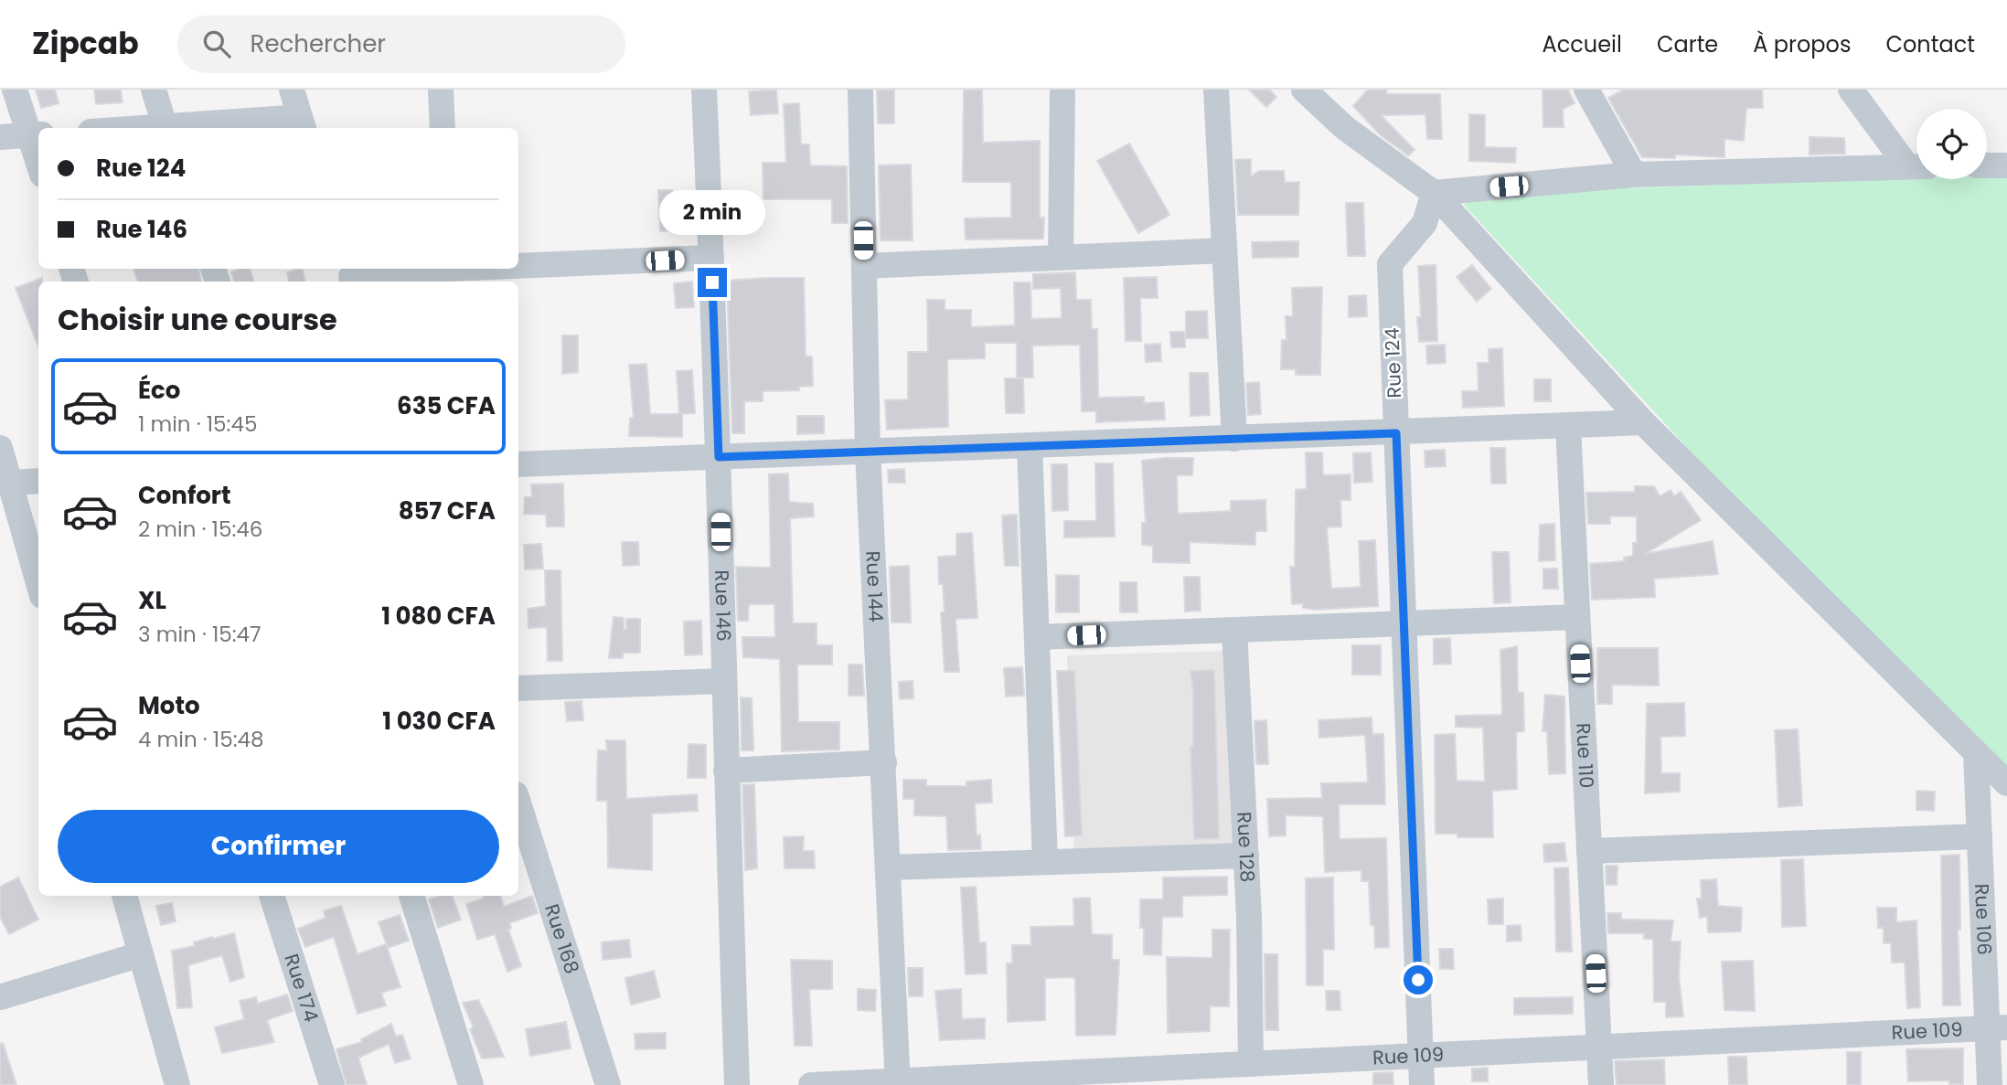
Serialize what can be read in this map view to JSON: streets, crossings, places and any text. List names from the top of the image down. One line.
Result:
{"streets":{"street":["Rue 124","Rue 144","Rue 146","Rue 110","Rue 128","Rue 106","Rue 168","Rue 174","Rue 109"]},"crossings":[["Rue 124","Rue 109"],["Rue 144","Rue 109"],["Rue 110","Rue 109"],["Rue 128","Rue 109"],["Rue 106","Rue 109"]],"page":{"header":"Zipcab","search":"Rechercher","nav":["Accueil","Carte","À propos","Contact"],"banner":["Rue 124","Rue 146"],"bubble":"2 min","heading":"Choisir une course","list":[{"name":"Éco","note":"1 min · 15:45","value":"635 CFA"},{"name":"Confort","note":"2 min · 15:46","value":"857 CFA"},{"name":"XL","note":"3 min · 15:47","value":"1 080 CFA"},{"name":"Moto","note":"4 min · 15:48","value":"1 030 CFA"}],"buttons":"Confirmer"}}
